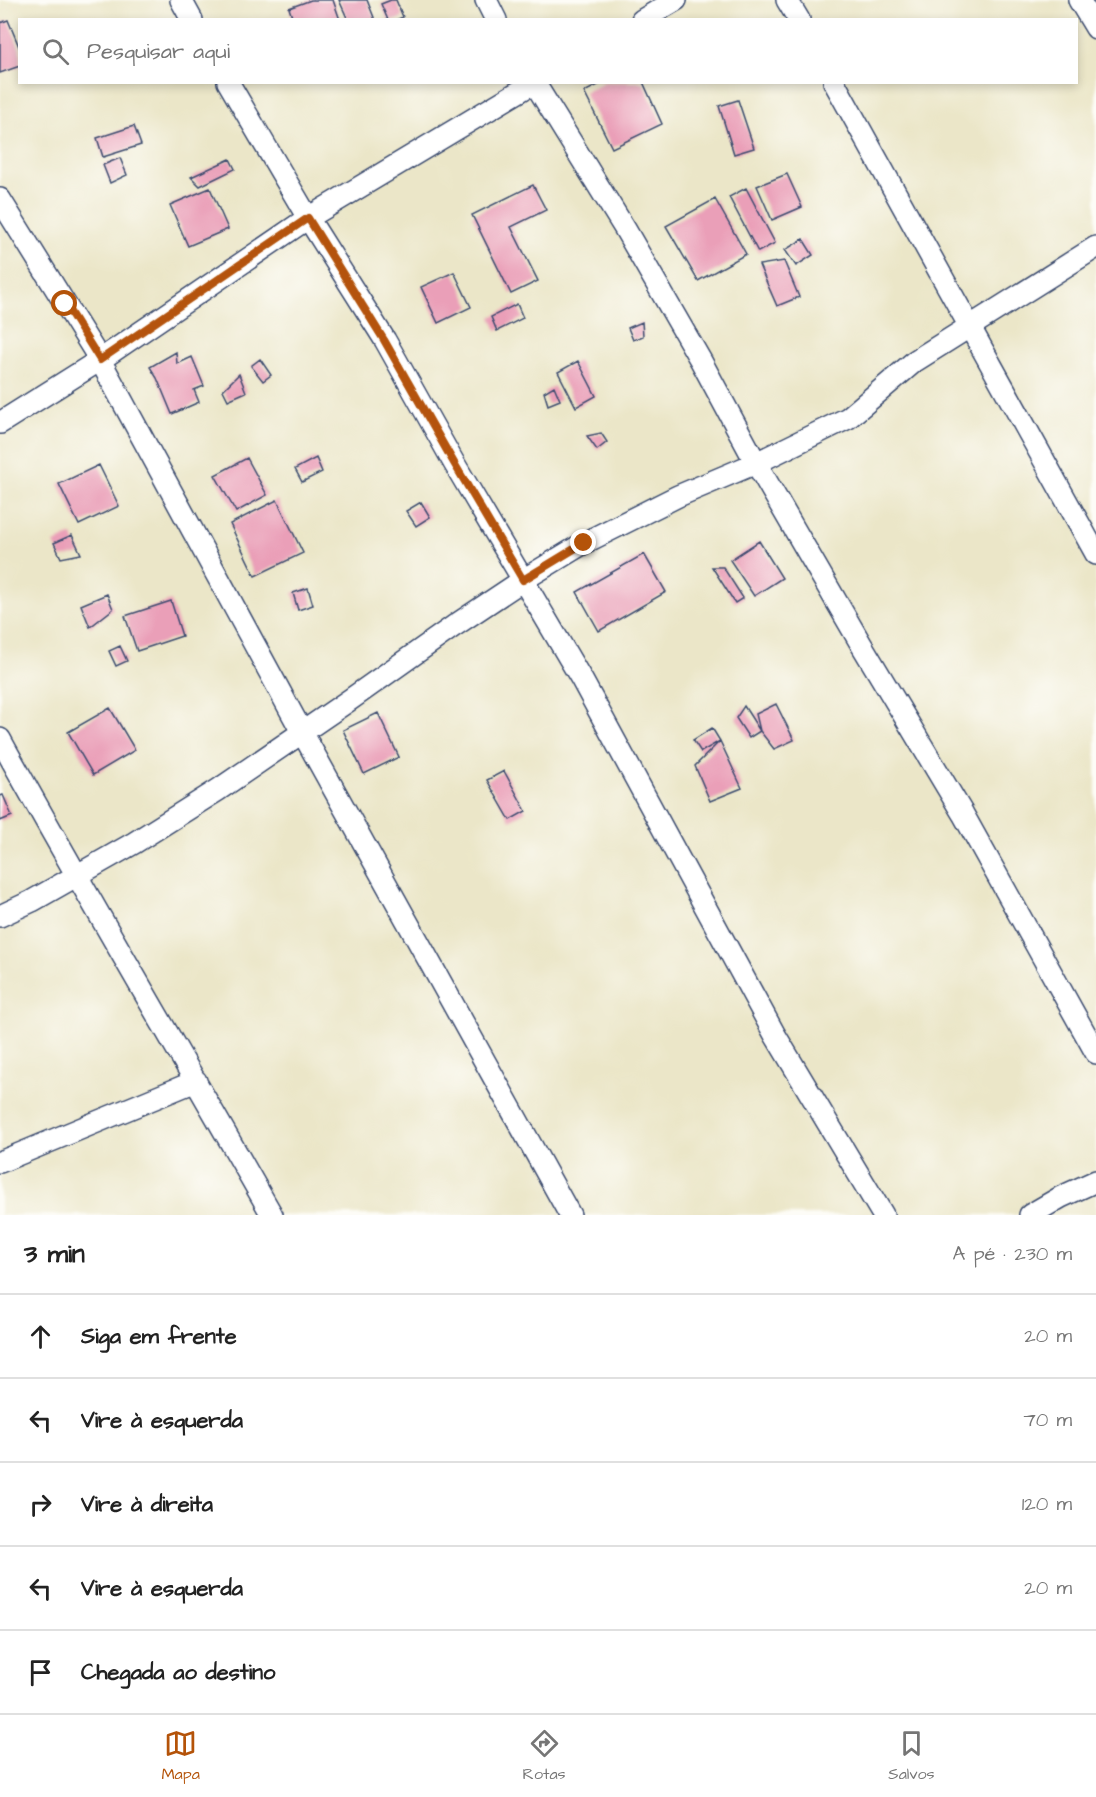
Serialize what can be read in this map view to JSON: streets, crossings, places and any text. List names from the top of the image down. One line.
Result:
{"page":{"search":"Pesquisar aqui","heading":["3 min","A pé · 230 m"],"list":[["Siga em frente","20 m"],["Vire à esquerda","70 m"],["Vire à direita","120 m"],["Vire à esquerda","20 m"],"Chegada ao destino"],"nav":["Mapa","Rotas","Salvos"]}}
